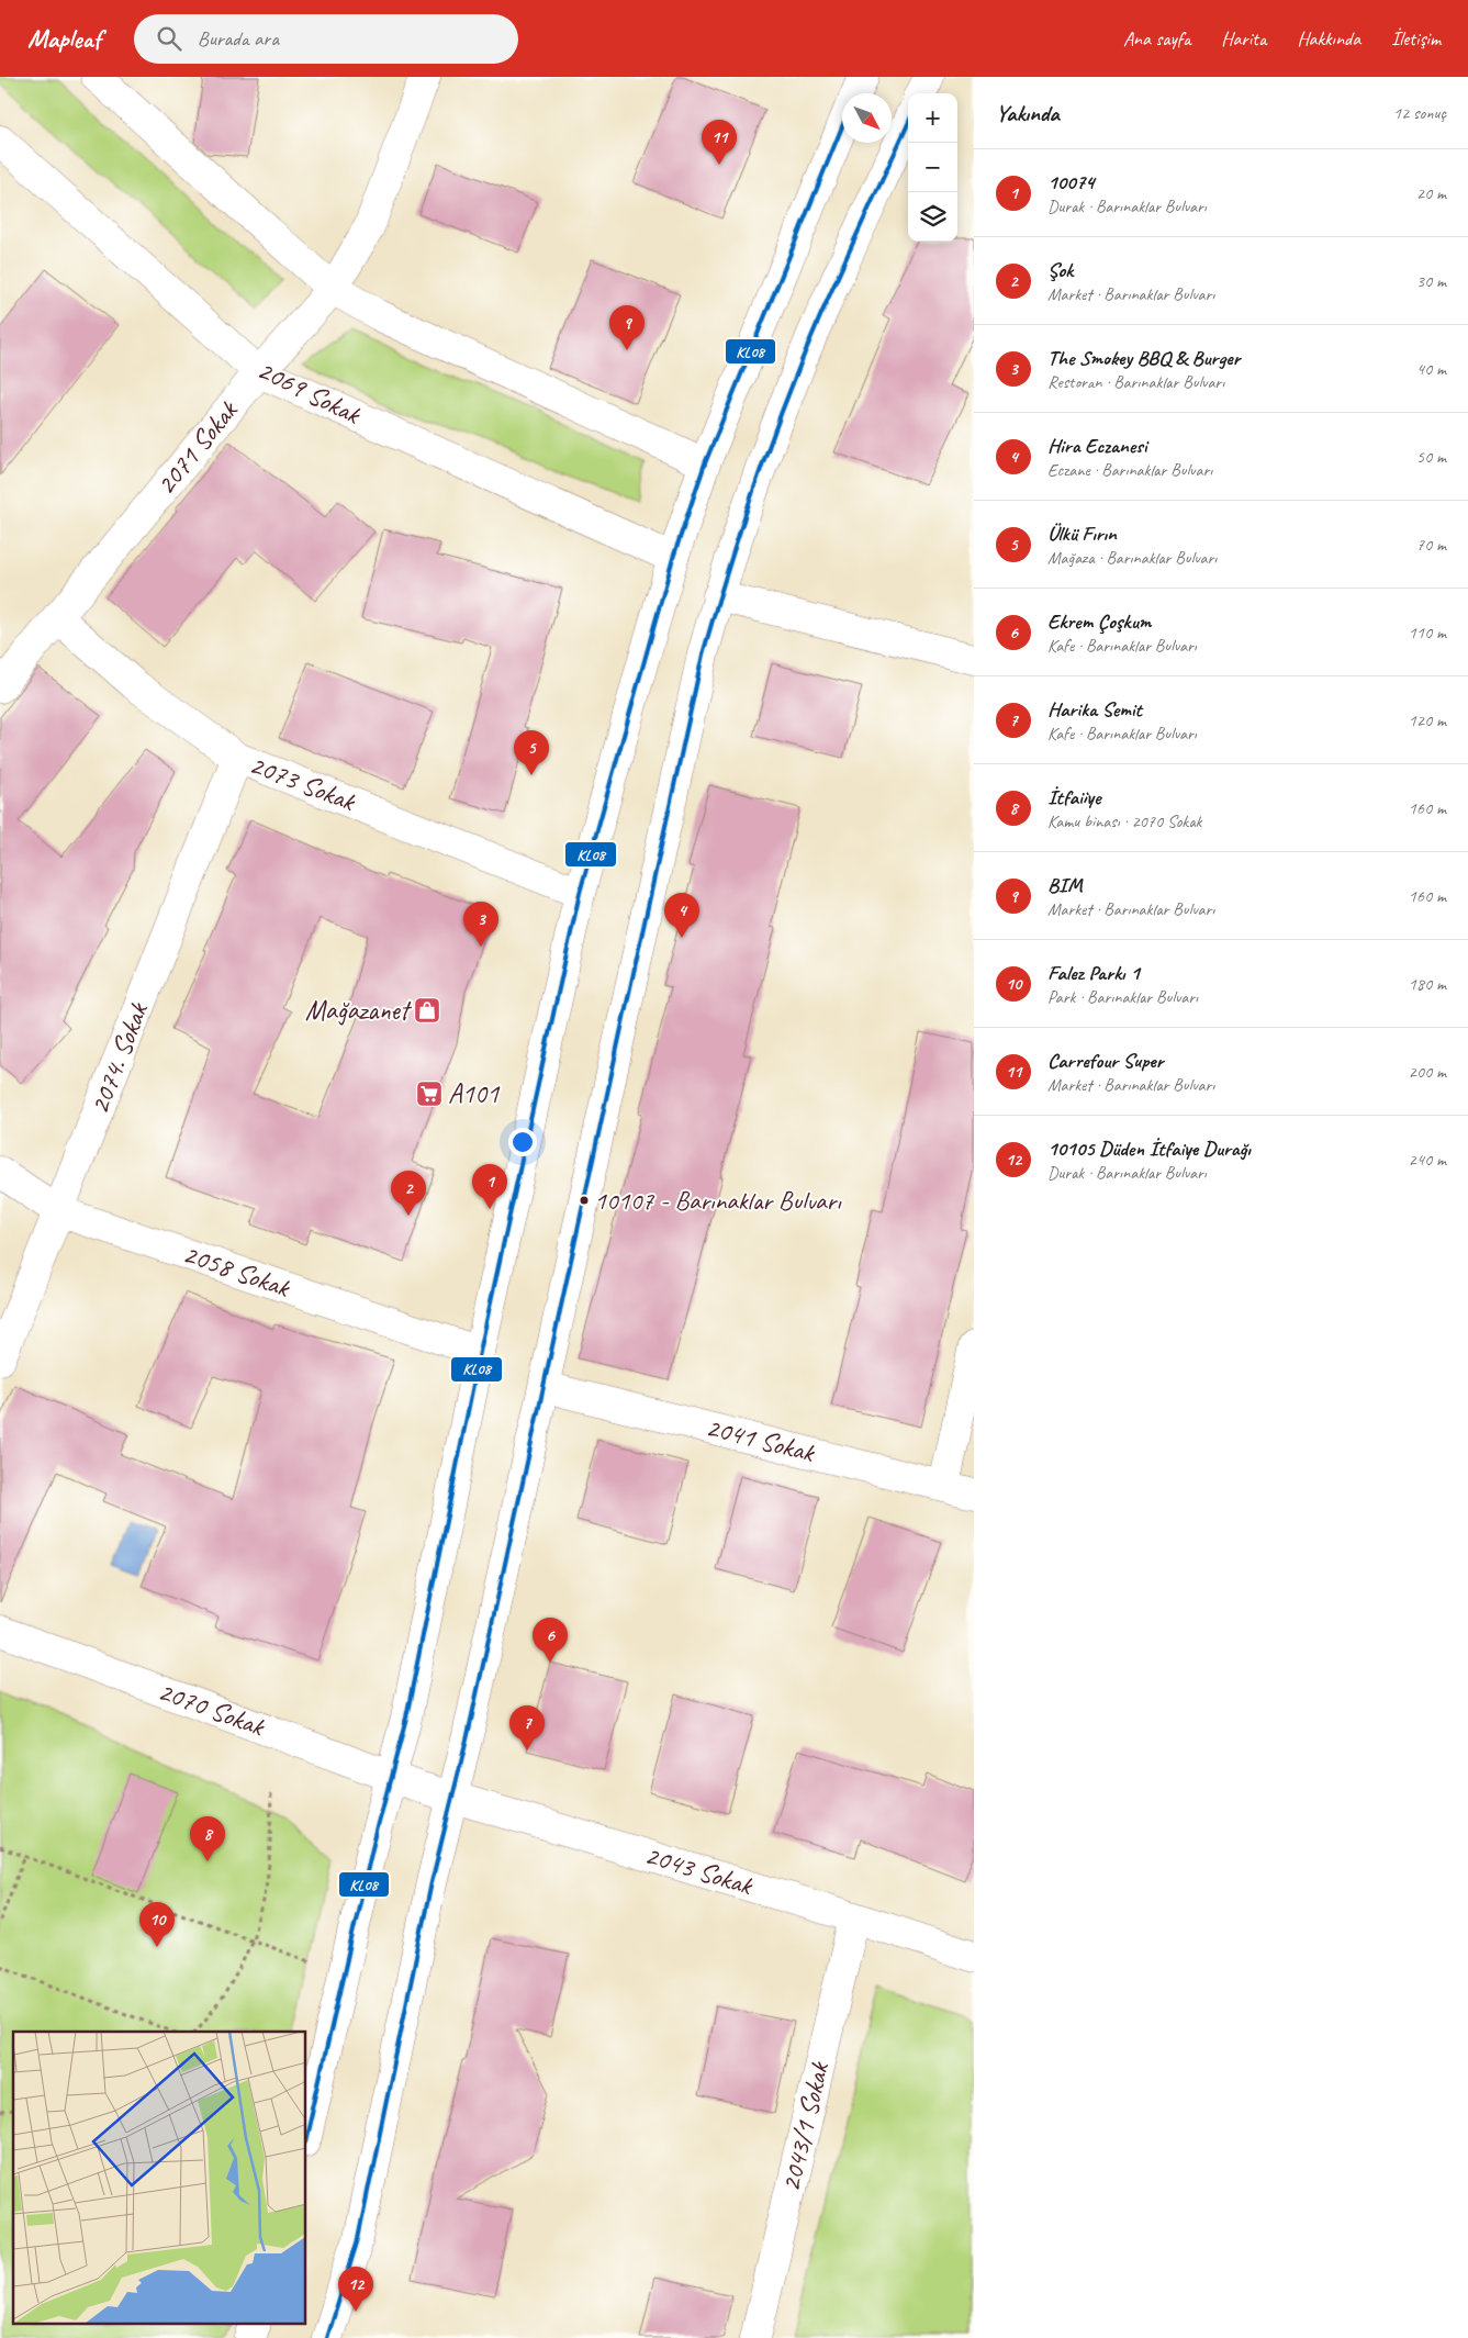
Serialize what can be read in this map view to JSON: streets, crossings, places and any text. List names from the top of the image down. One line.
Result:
{"streets":{"street":["2069 Sokak","2071 Sokak","2073 Sokak","2074. Sokak","2058 Sokak","2041 Sokak","2070 Sokak","2043 Sokak","2043/1 Sokak"]},"crossings":[["2069 Sokak","2071 Sokak"],["2071 Sokak","2073 Sokak"],["2073 Sokak","2074. Sokak"],["2074. Sokak","2058 Sokak"],["2070 Sokak","2043 Sokak"],["2043 Sokak","2043/1 Sokak"]],"places":{"shop":["Mağazanet"],"supermarket":["A101"],"other":["10107 - Barınaklar Bulvarı"]},"lines":["transit line KL08"],"north":"bottom right","page":{"header":"Mapleaf","search":"Burada ara","nav":["Ana sayfa","Harita","Hakkında","İletişim"],"heading":["Yakında","12 sonuç"],"map_buttons":["+","−"],"pins":["11","9","5","4","3","1","2","6","7","8","10","12"],"list":[{"mark":"1","name":"10074","note":"Durak · Barınaklar Bulvarı","value":"20 m"},{"mark":"2","name":"Şok","note":"Market · Barınaklar Bulvarı","value":"30 m"},{"mark":"3","name":"The Smokey BBQ & Burger","note":"Restoran · Barınaklar Bulvarı","value":"40 m"},{"mark":"4","name":"Hira Eczanesi","note":"Eczane · Barınaklar Bulvarı","value":"50 m"},{"mark":"5","name":"Ülkü Fırın","note":"Mağaza · Barınaklar Bulvarı","value":"70 m"},{"mark":"6","name":"Ekrem Çoşkum","note":"Kafe · Barınaklar Bulvarı","value":"110 m"},{"mark":"7","name":"Harika Semit","note":"Kafe · Barınaklar Bulvarı","value":"120 m"},{"mark":"8","name":"İtfaiiye","note":"Kamu binası · 2070 Sokak","value":"160 m"},{"mark":"9","name":"BIM","note":"Market · Barınaklar Bulvarı","value":"160 m"},{"mark":"10","name":"Falez Parkı 1","note":"Park · Barınaklar Bulvarı","value":"180 m"},{"mark":"11","name":"Carrefour Super","note":"Market · Barınaklar Bulvarı","value":"200 m"},{"mark":"12","name":"10105 Düden İtfaiye Durağı","note":"Durak · Barınaklar Bulvarı","value":"240 m"}]}}
